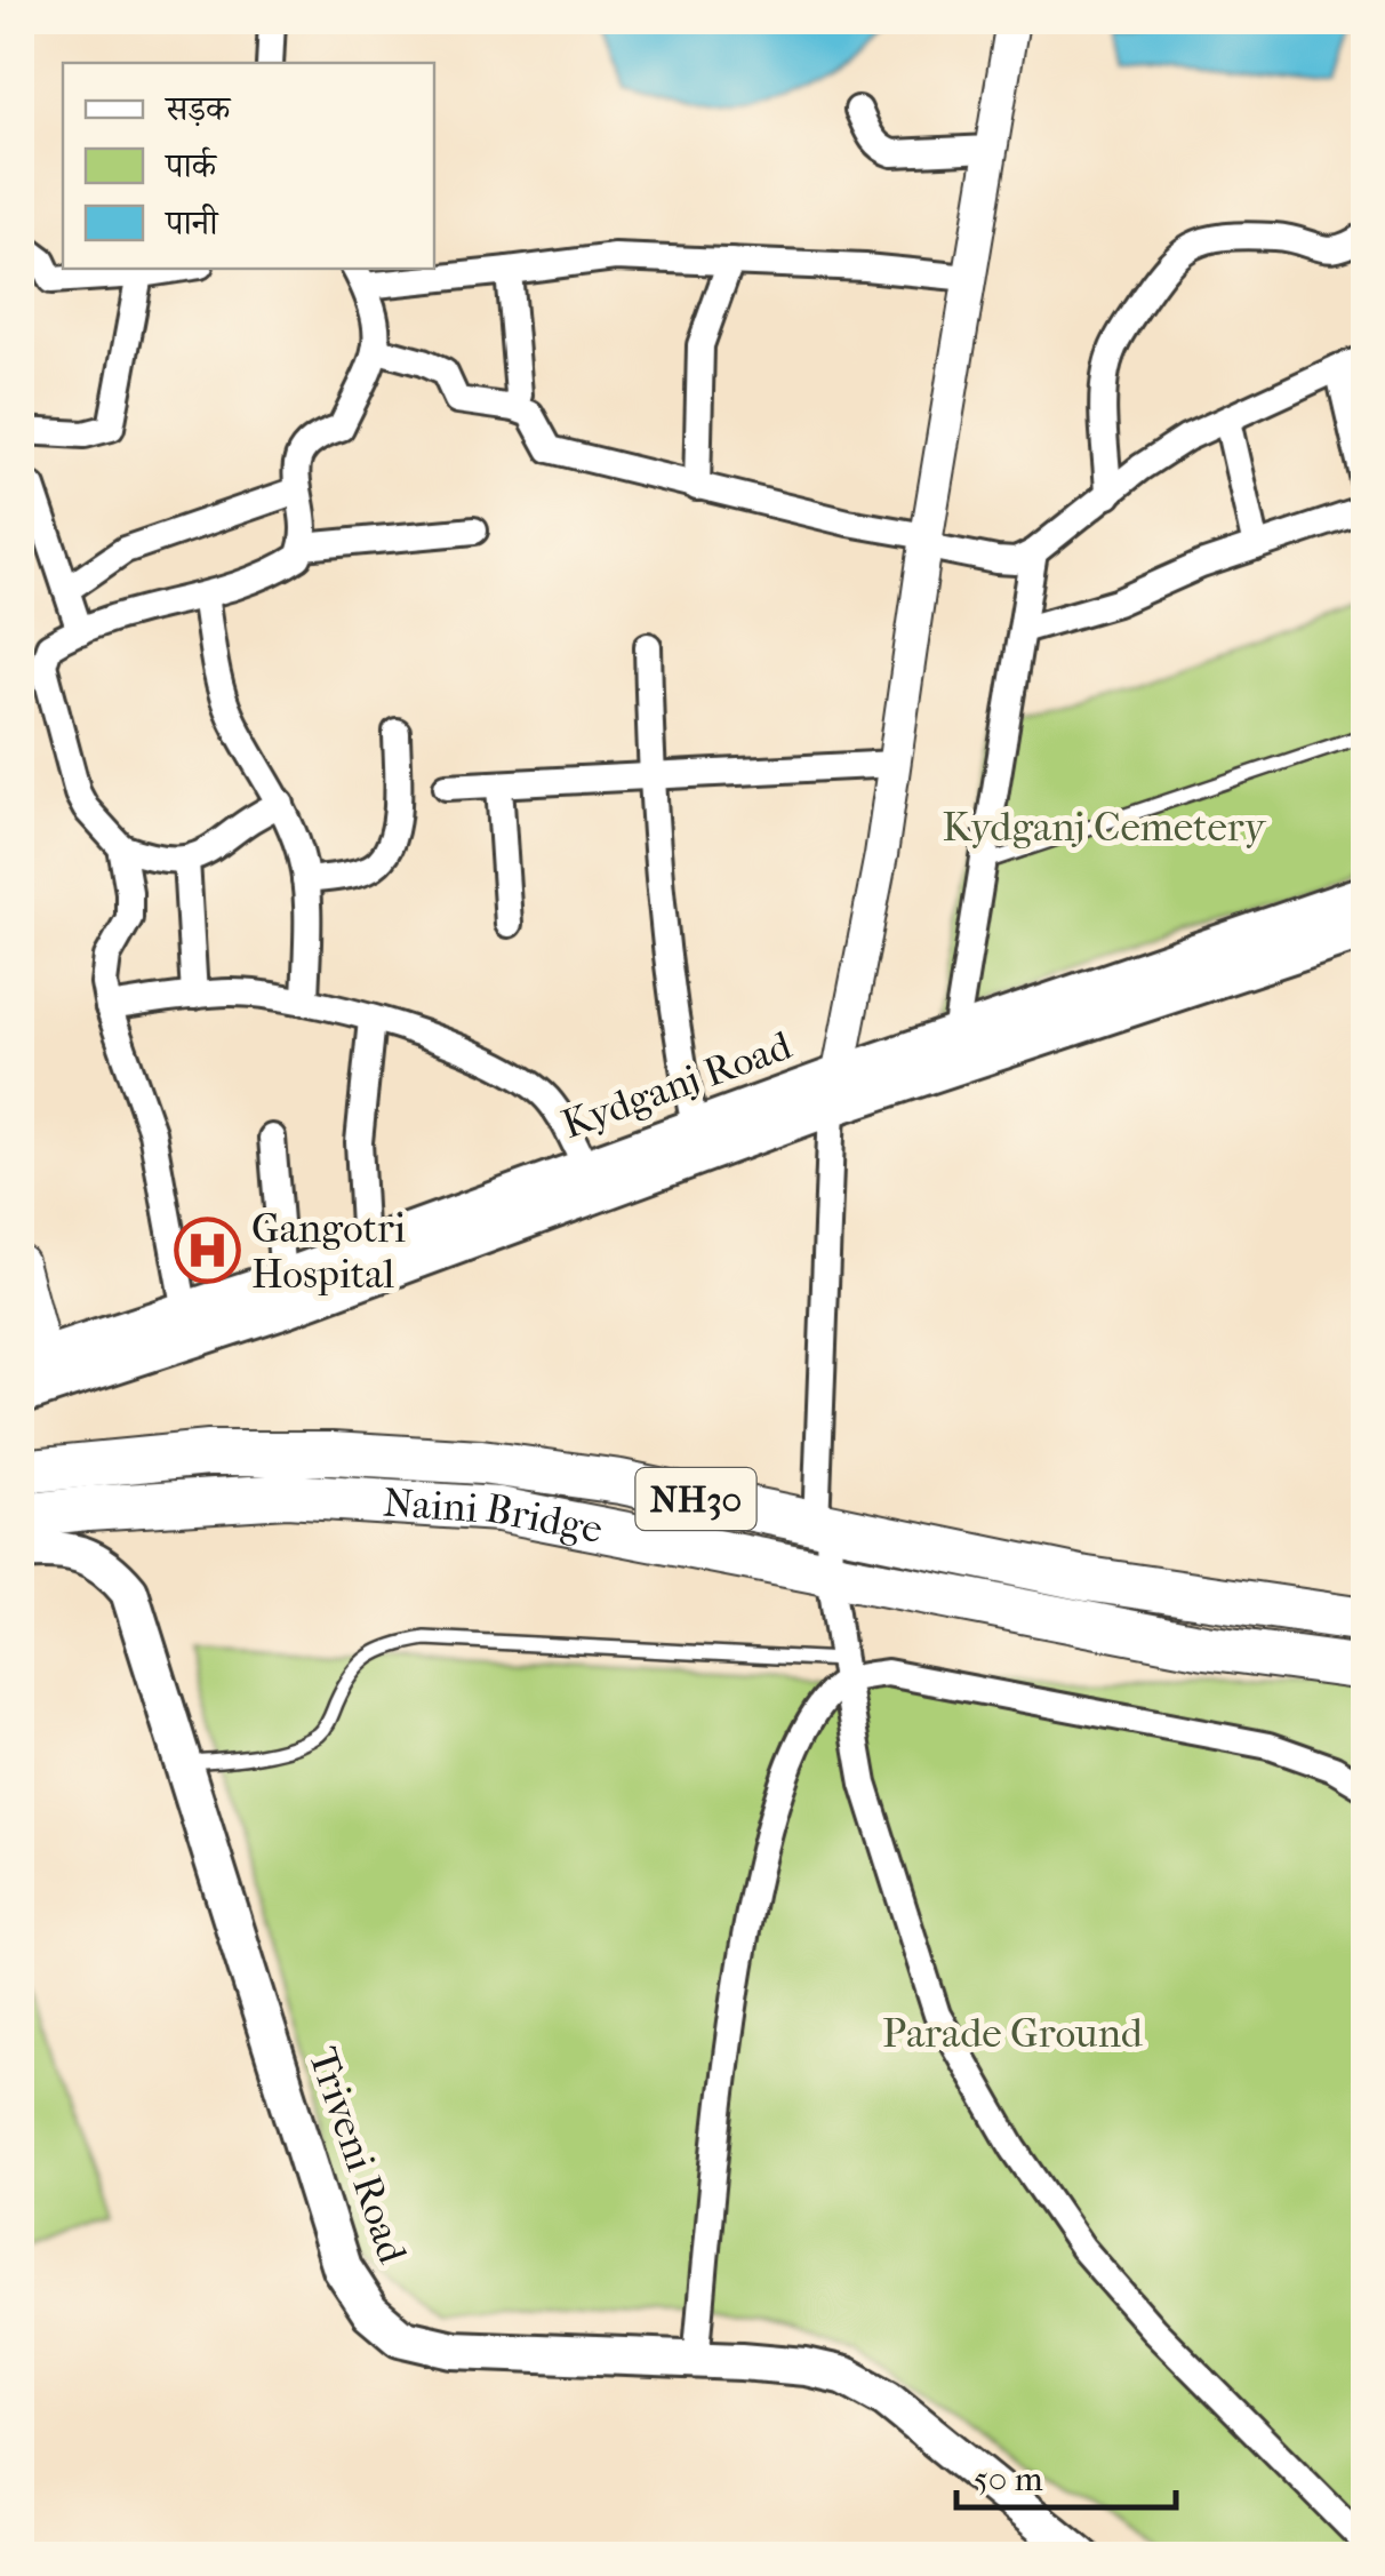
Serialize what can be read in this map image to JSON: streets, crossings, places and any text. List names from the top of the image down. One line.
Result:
{"streets":{"highway":["NH30","Naini Bridge"],"main road":["Kydganj Road","Triveni Road"]},"parks":["Kydganj Cemetery","Parade Ground"],"places":{"hospital":["Gangotri Hospital"]},"legend":["सड़क","पार्क","पानी"],"scale_bar":"50 m"}
